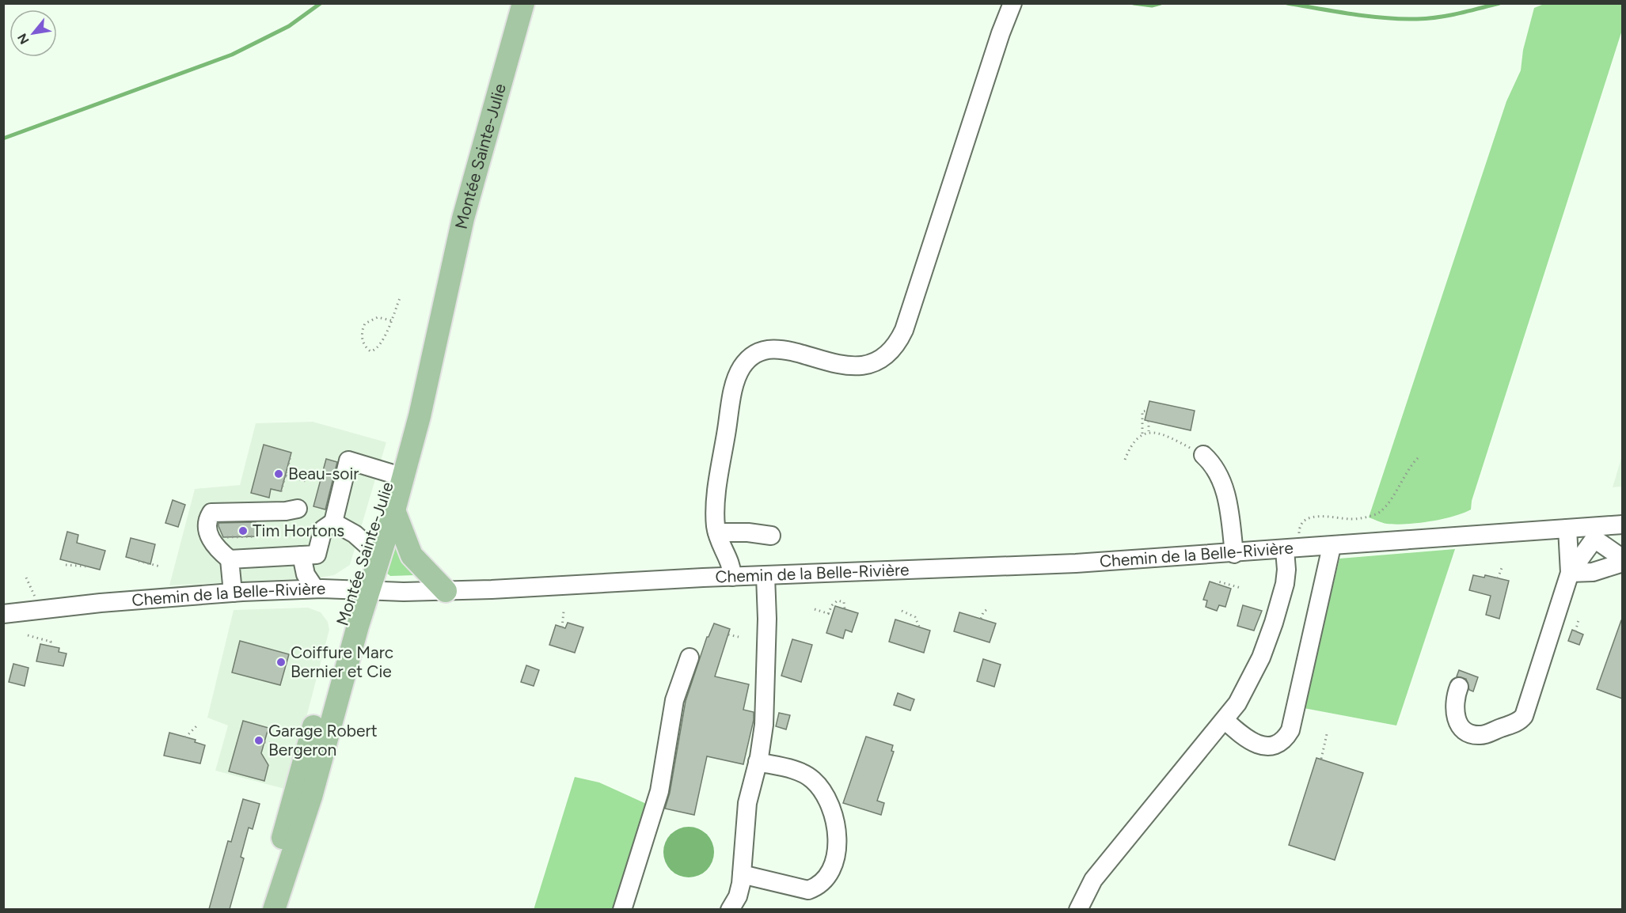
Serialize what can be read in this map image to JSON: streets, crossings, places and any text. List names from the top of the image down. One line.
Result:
{"streets":{"main road":["Montée Sainte-Julie"],"street":["Chemin de la Belle-Rivière"]},"crossings":[["Montée Sainte-Julie","Chemin de la Belle-Rivière"]],"places":["Beau-soir","Tim Hortons","Coiffure Marc Bernier et Cie","Garage Robert Bergeron"],"north":"bottom left"}
